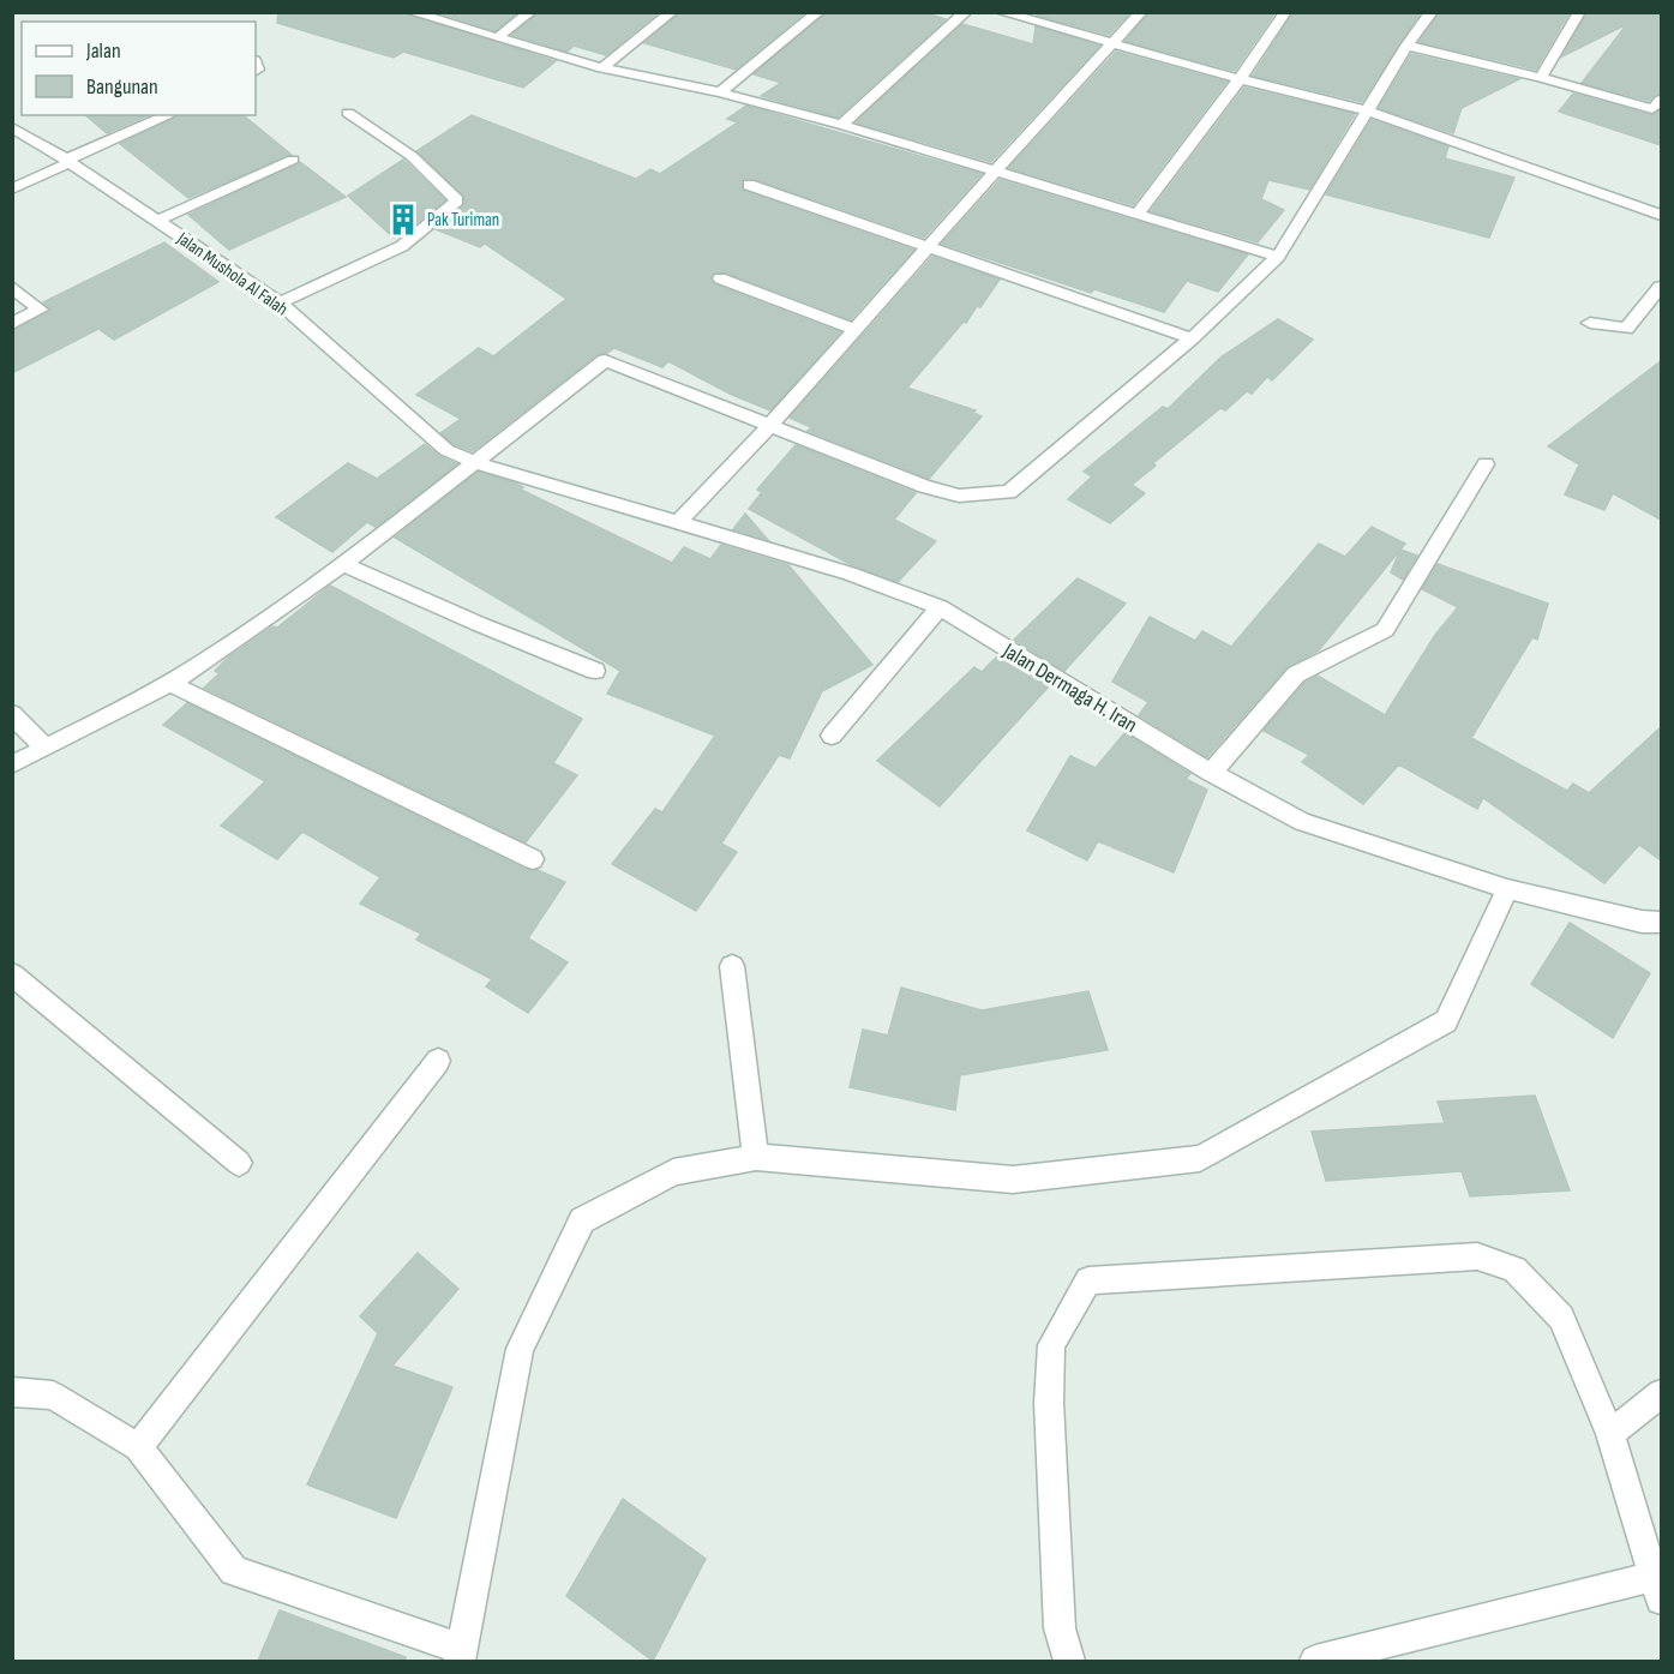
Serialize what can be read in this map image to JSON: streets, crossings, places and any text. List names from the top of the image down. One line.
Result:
{"streets":{"street":["Jalan Mushola Al Falah","Jalan Dermaga H. Iran"]},"crossings":[["Jalan Mushola Al Falah","Jalan Dermaga H. Iran"]],"places":{"building":["Pak Turiman"]},"legend":["Jalan","Bangunan"]}
